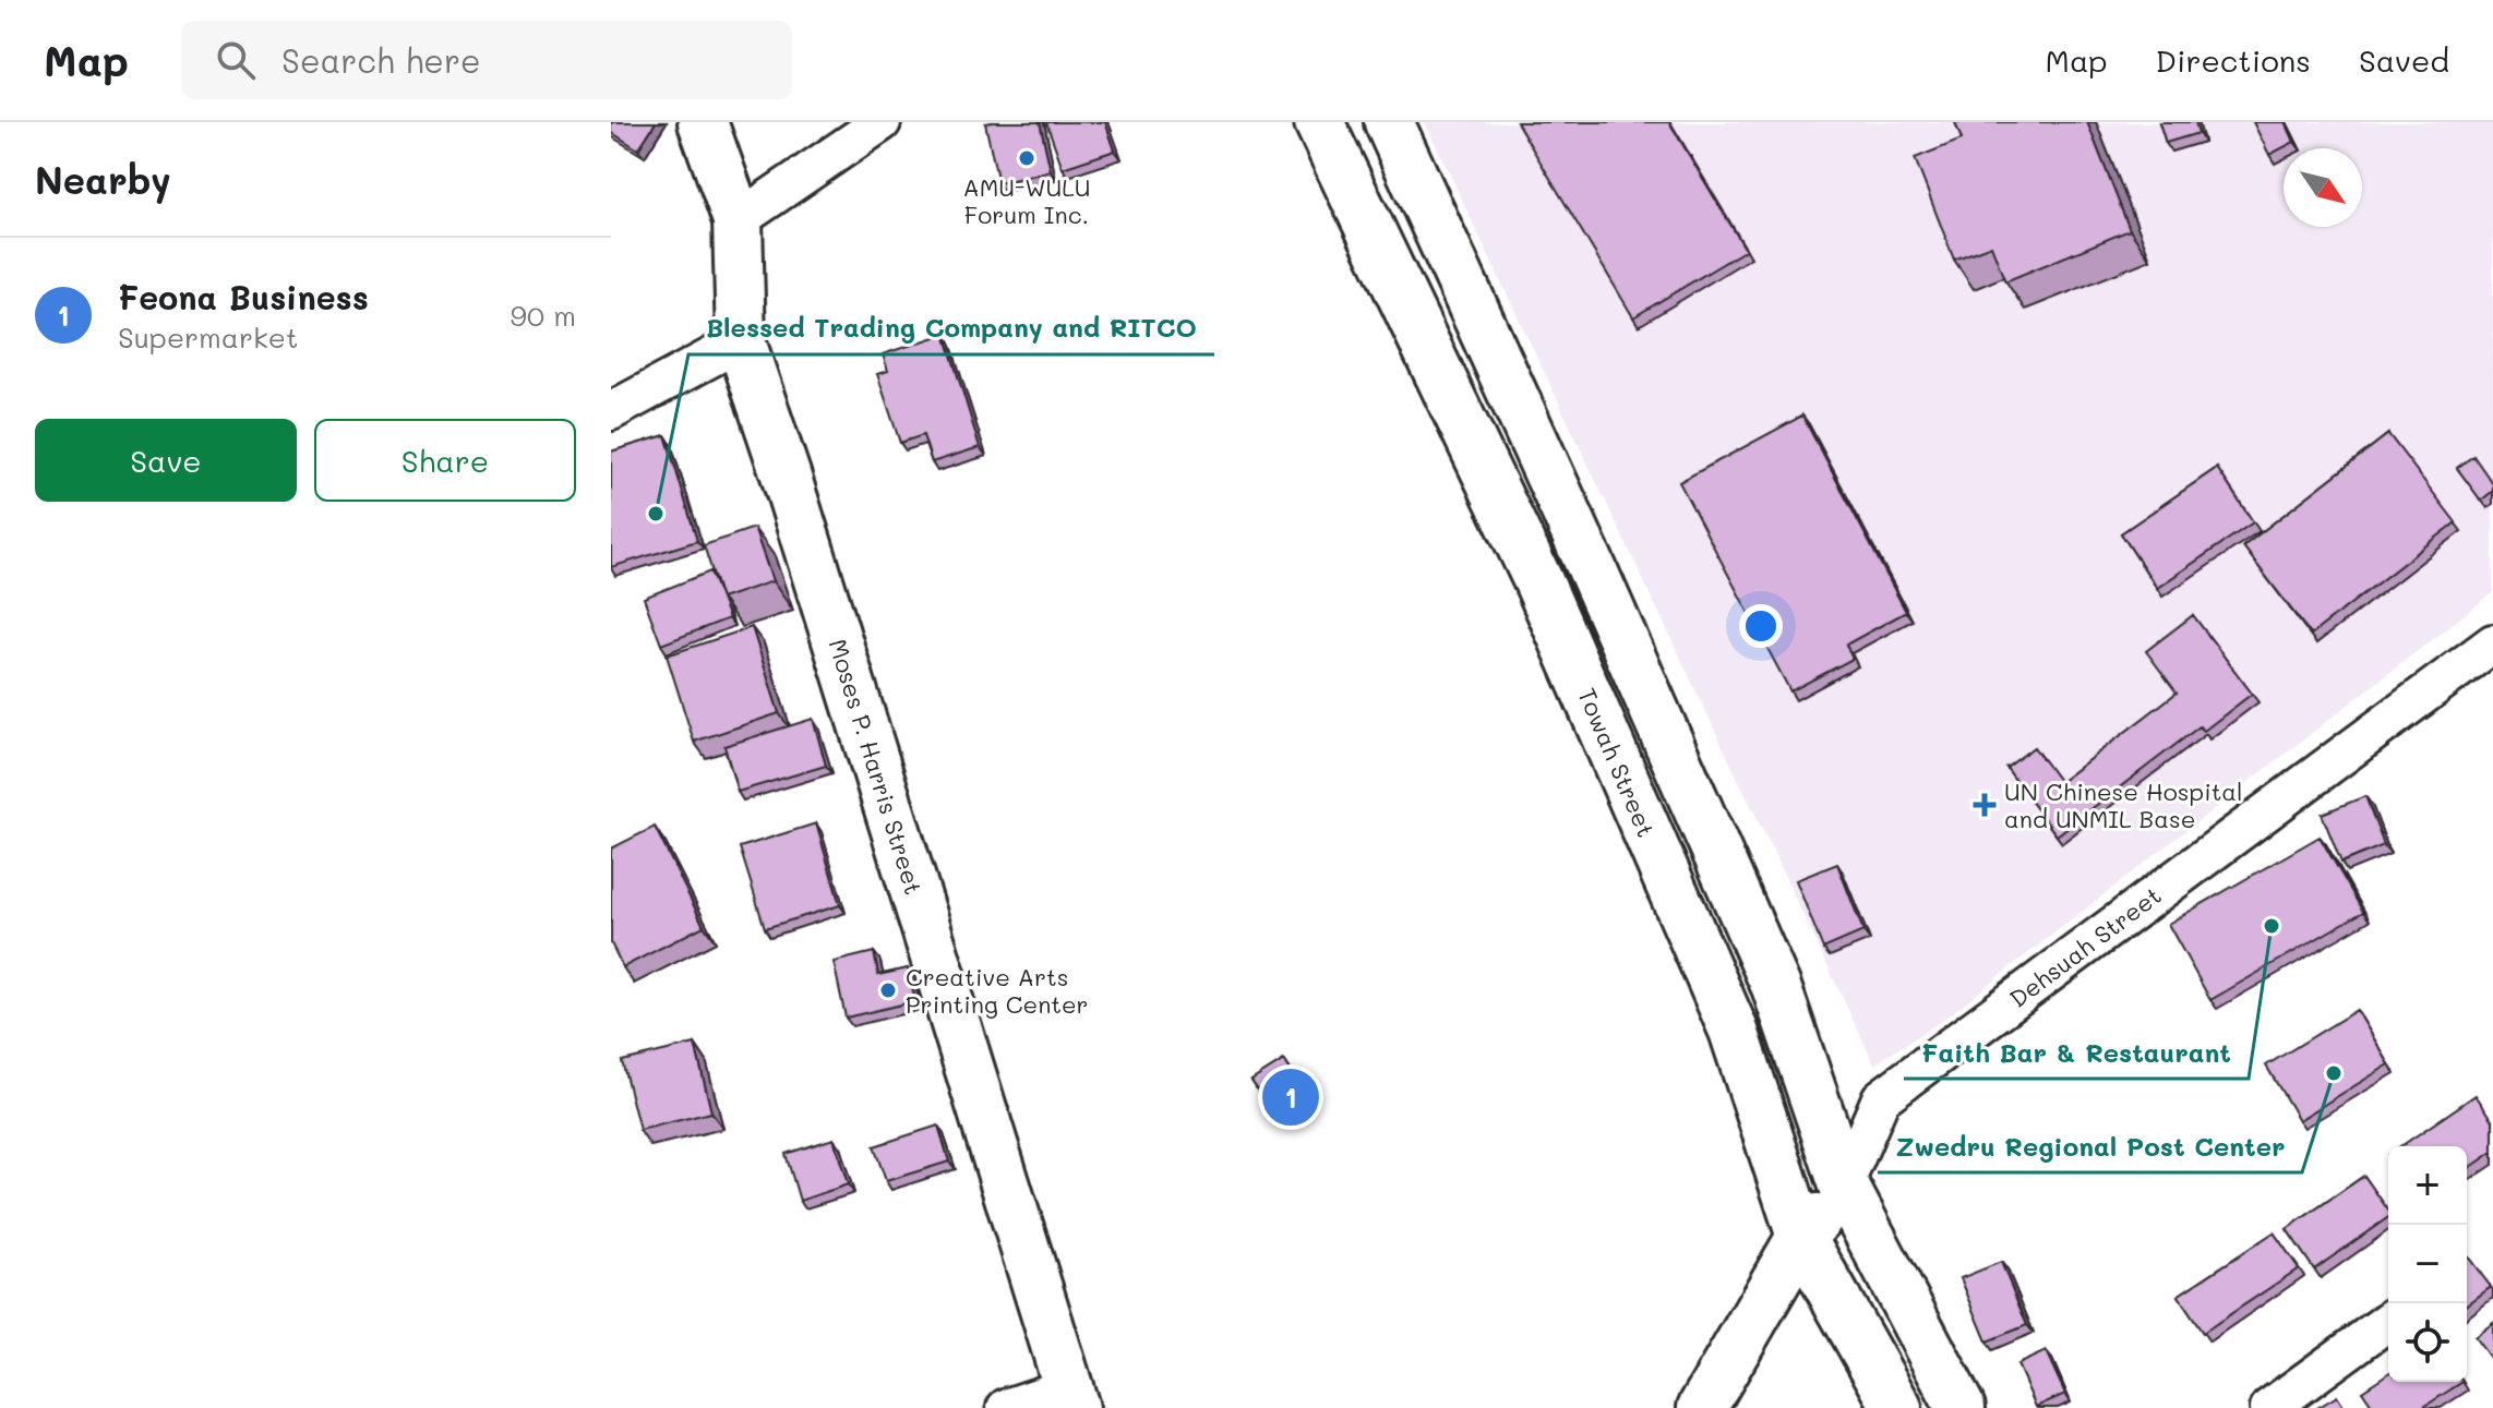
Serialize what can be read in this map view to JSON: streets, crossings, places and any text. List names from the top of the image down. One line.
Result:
{"streets":{"main road":["Towah Street","Moses P. Harris Street","Dehsuah Street"]},"crossings":[["Towah Street","Dehsuah Street"]],"places":{"other":["AMU-WULU Forum Inc.","Blessed Trading Company and RITCO","Faith Bar & Restaurant","Creative Arts Printing Center","Zwedru Regional Post Center"],"health":["UN Chinese Hospital and UNMIL Base"]},"north":"bottom right","page":{"header":"Map","search":"Search here","nav":["Map","Directions","Saved"],"heading":"Nearby","list":[{"mark":"1","name":"Feona Business","note":"Supermarket","value":"90 m"}],"buttons":["Save","Share"],"pins":"1","map_buttons":["+","−"]}}
